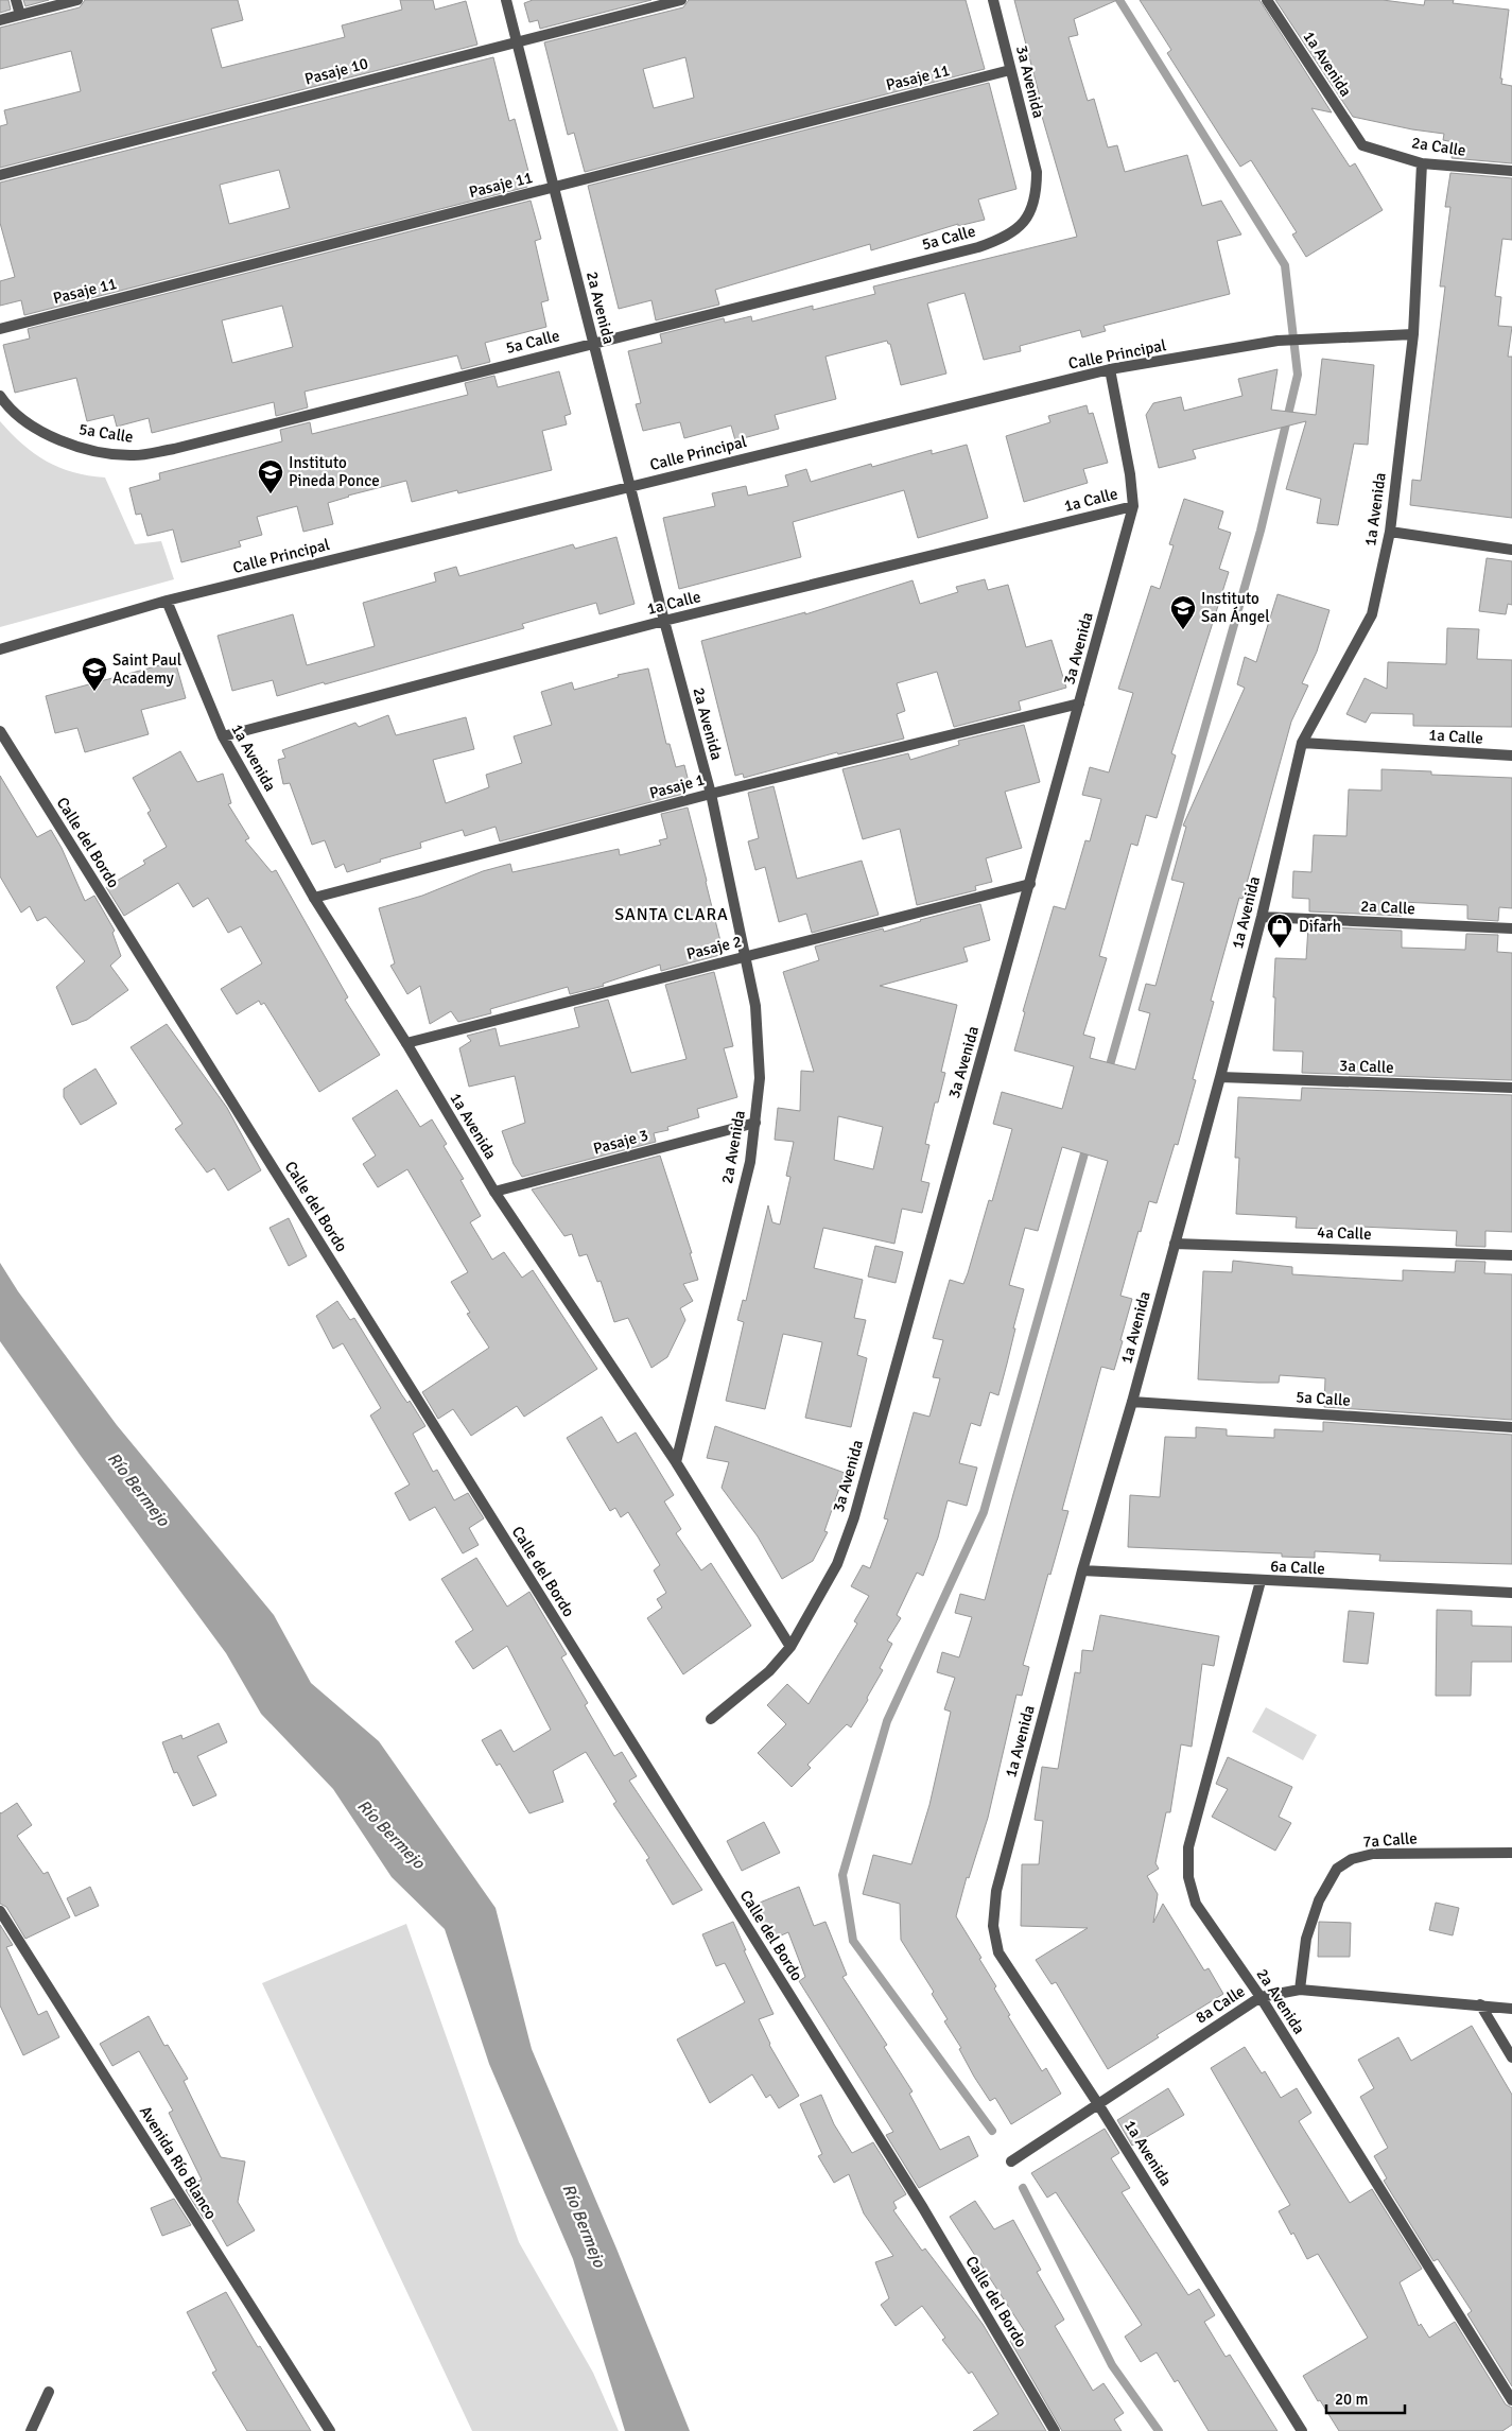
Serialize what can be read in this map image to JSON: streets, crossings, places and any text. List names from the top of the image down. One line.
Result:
{"streets":{"street":["1a Avenida","Pasaje 10","Pasaje 11","3a Avenida","2a Calle","5a Calle","2a Avenida","Calle Principal","1a Calle","Pasaje 1","Calle del Bordo","Pasaje 2","3a Calle","Pasaje 3","4a Calle","6a Calle","7a Calle","8a Calle","Avenida Río Blanco"]},"crossings":[["1a Avenida","3a Avenida"],["1a Avenida","2a Calle"],["1a Avenida","5a Calle"],["1a Avenida","2a Avenida"],["1a Avenida","Calle Principal"],["1a Avenida","1a Calle"],["1a Avenida","Pasaje 1"],["1a Avenida","Pasaje 2"],["1a Avenida","3a Calle"],["1a Avenida","Pasaje 3"],["1a Avenida","4a Calle"],["1a Avenida","6a Calle"],["1a Avenida","8a Calle"],["Pasaje 10","2a Avenida"],["Pasaje 11","3a Avenida"],["Pasaje 11","2a Avenida"],["3a Avenida","5a Calle"],["3a Avenida","Calle Principal"],["3a Avenida","1a Calle"],["3a Avenida","Pasaje 1"],["3a Avenida","Pasaje 2"],["5a Calle","2a Avenida"],["2a Avenida","Calle Principal"],["2a Avenida","1a Calle"],["2a Avenida","Pasaje 1"],["2a Avenida","Pasaje 2"],["2a Avenida","Pasaje 3"],["2a Avenida","6a Calle"],["2a Avenida","8a Calle"],["7a Calle","8a Calle"]],"districts":["SANTA CLARA"],"water":["Río Bermejo"],"places":{"school or university":["Instituto Pineda Ponce","Instituto San Ángel","Saint Paul Academy"],"shop":["Difarh"]},"scale_bar":"20 m"}
